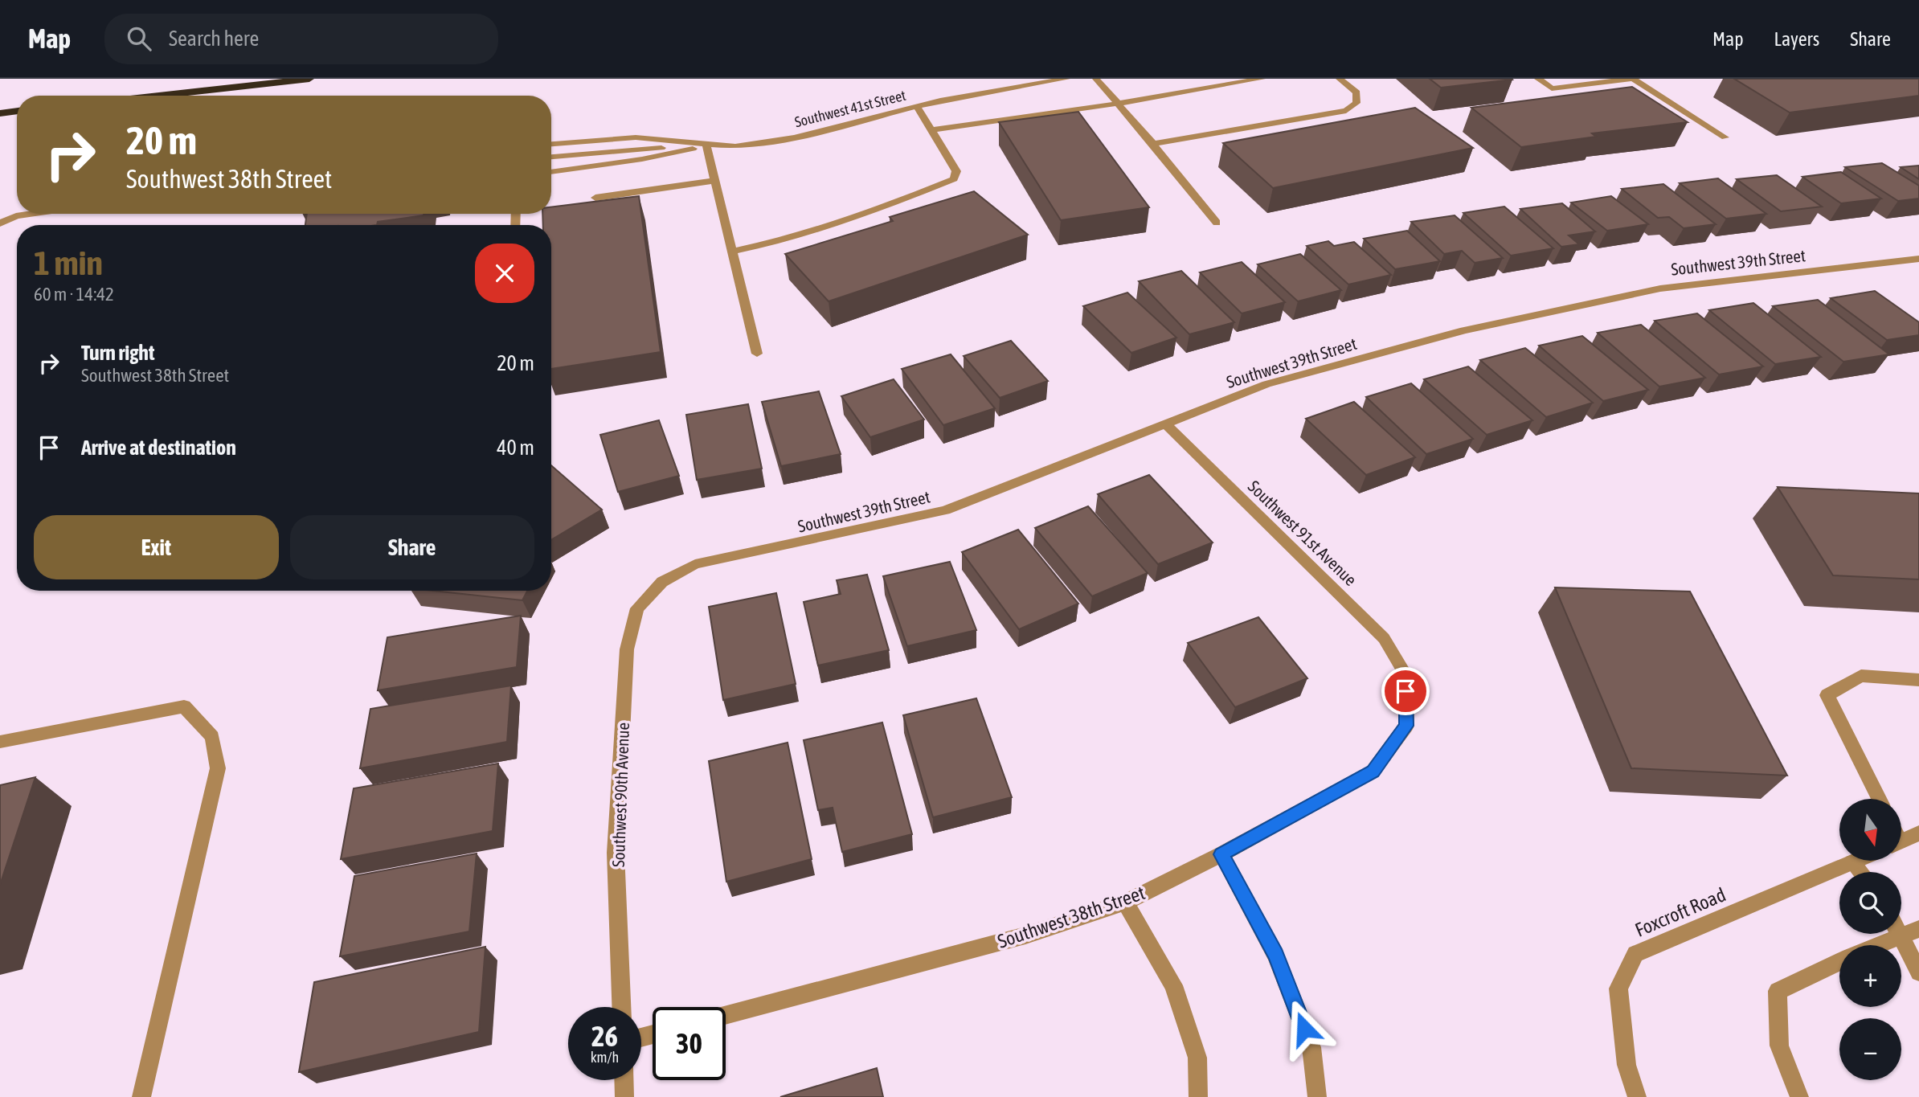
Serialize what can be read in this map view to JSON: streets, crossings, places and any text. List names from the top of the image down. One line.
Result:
{"streets":{"street":["Southwest 41st Street","Southwest 39th Street","Southwest 91st Avenue","Southwest 90th Avenue","Foxcroft Road","Southwest 38th Street"]},"crossings":[["Southwest 39th Street","Southwest 91st Avenue"],["Southwest 39th Street","Southwest 90th Avenue"],["Southwest 91st Avenue","Southwest 38th Street"]],"north":"bottom","page":{"header":"Map","search":"Search here","nav":["Map","Layers","Share"],"turn":["20 m","Southwest 38th Street"],"heading":["1 min","60 m · 14:42"],"list":[{"name":"Turn right","note":"Southwest 38th Street","value":"20 m"},{"name":"Arrive at destination","value":"40 m"}],"buttons":["Exit","Share"],"map_buttons":["+","−"],"speed":"26 km/h","limit":"30"}}
